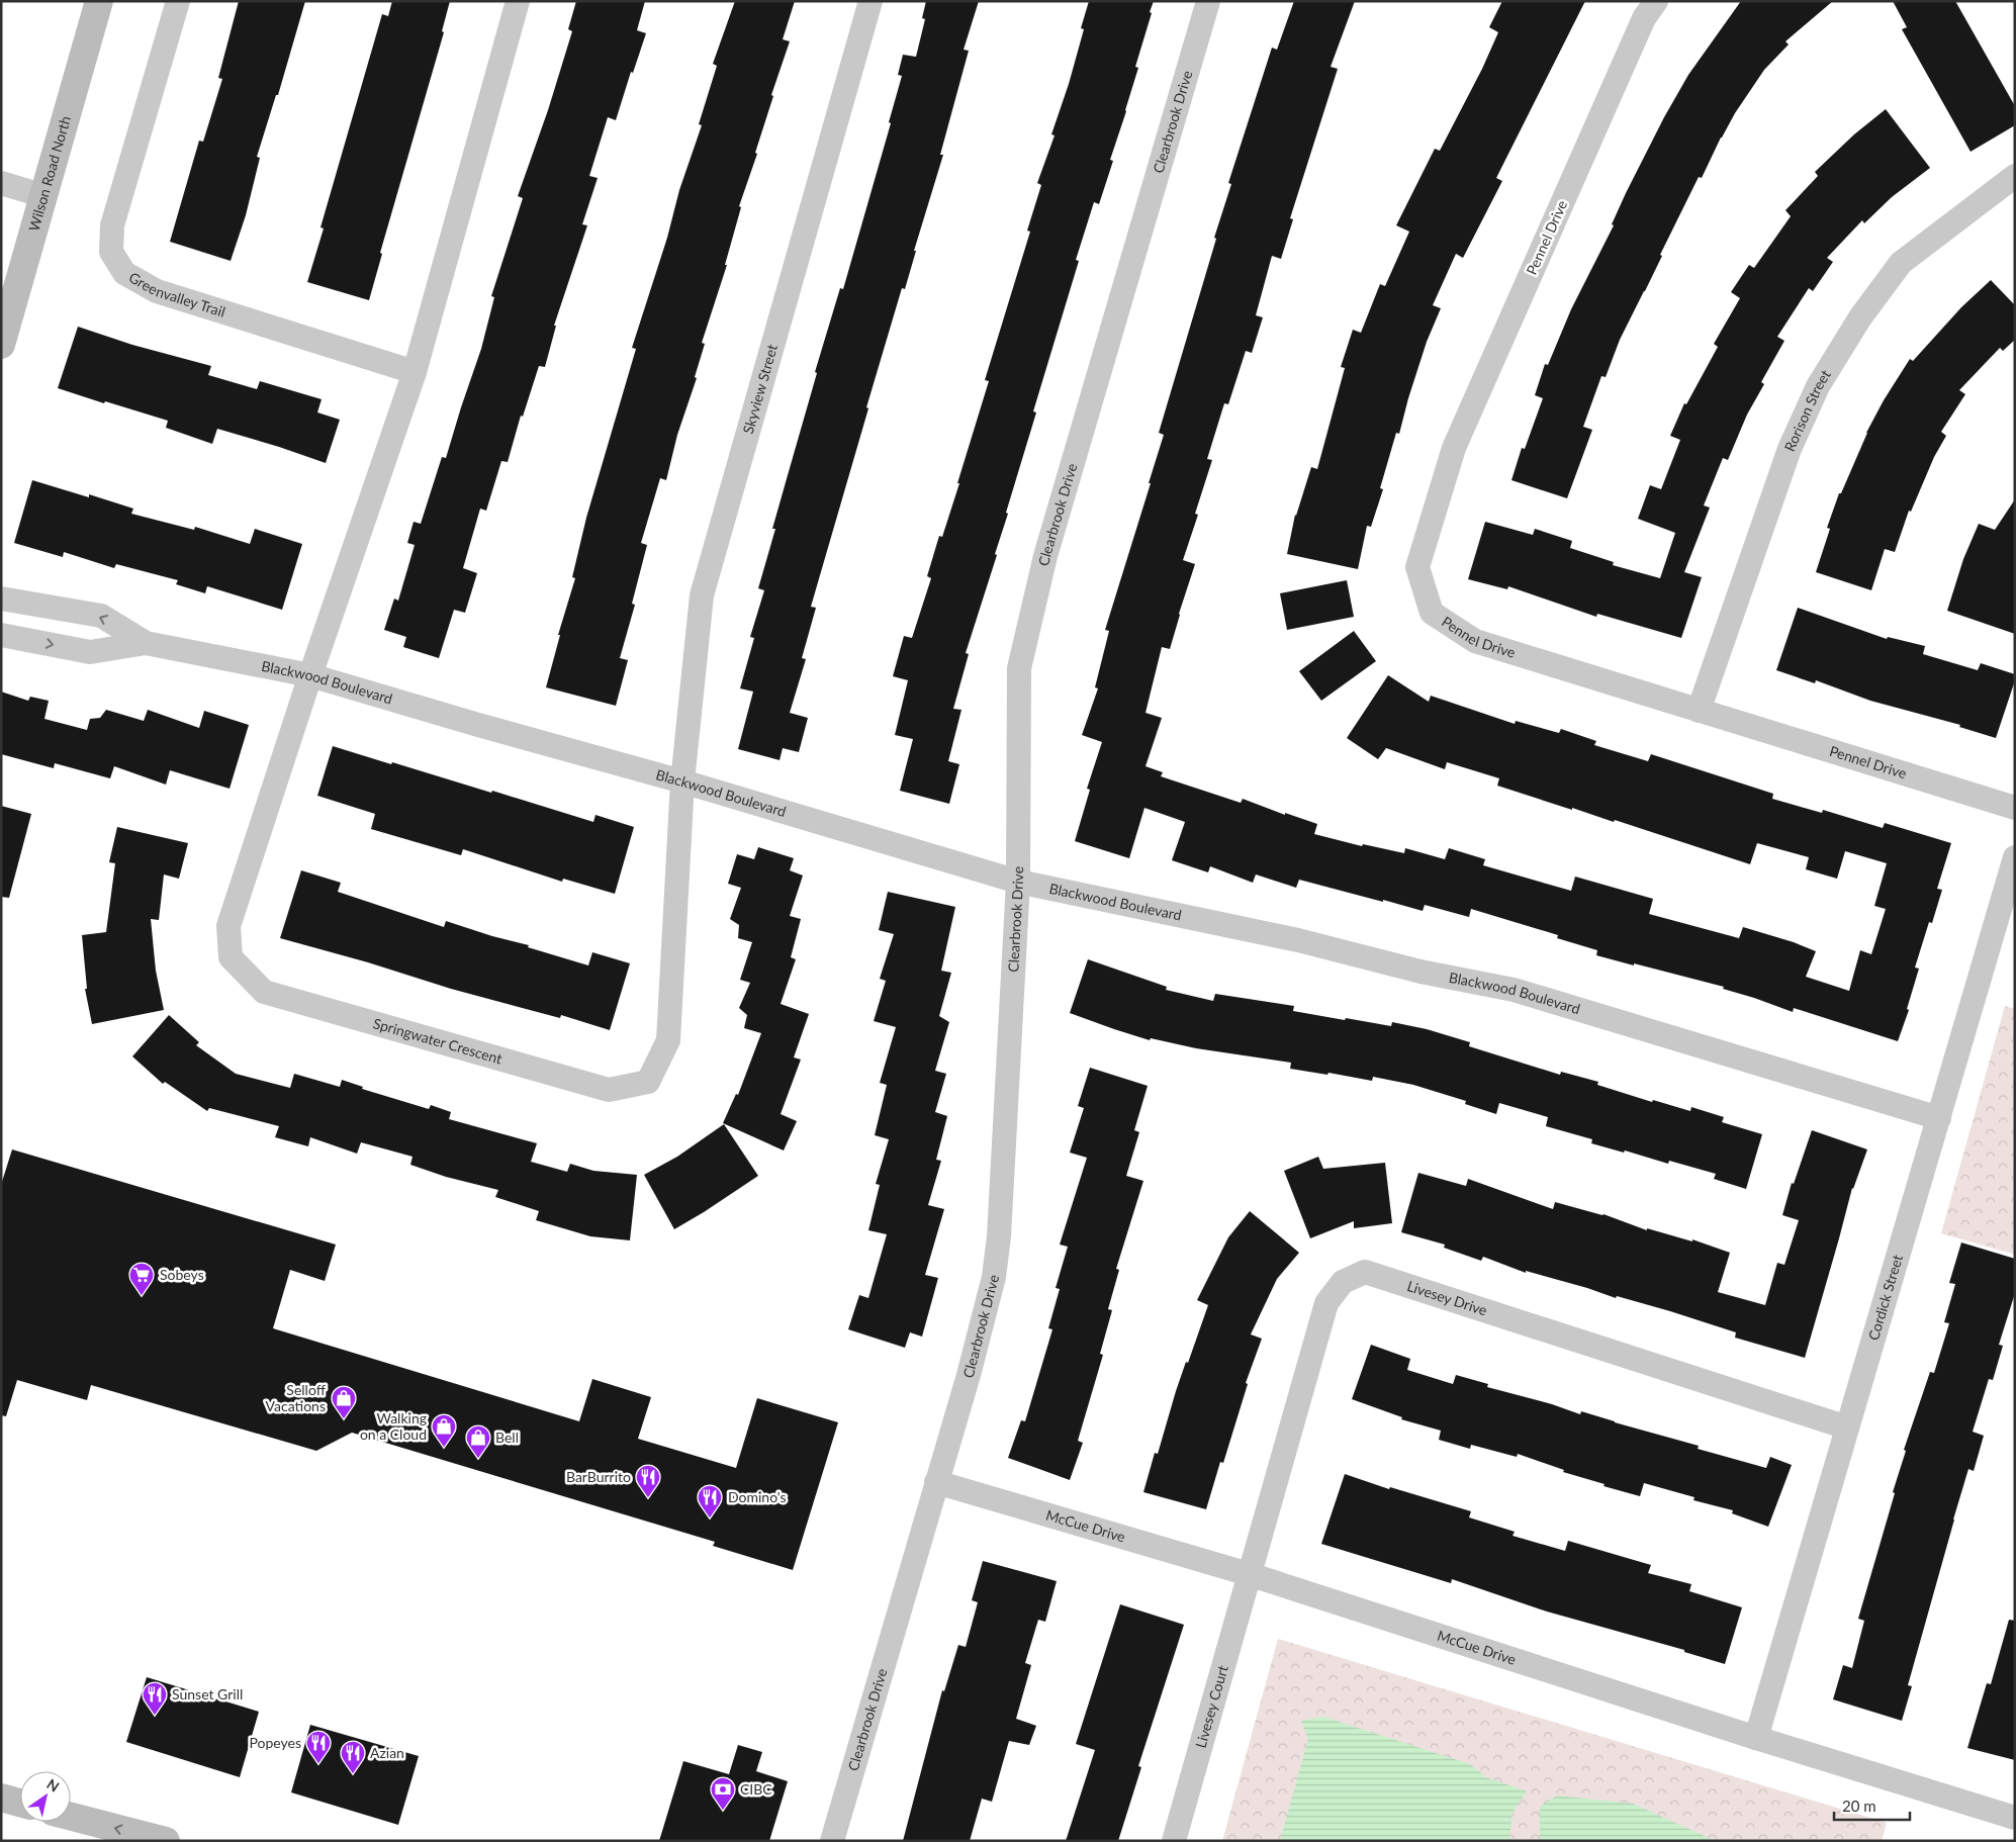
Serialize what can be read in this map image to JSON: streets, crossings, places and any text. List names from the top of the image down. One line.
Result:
{"streets":{"street":["Clearbrook Drive","Wilson Road North","Pennel Drive","Greenvalley Trail","Skyview Street","Rorison Street","Blackwood Boulevard","Springwater Crescent","Cordick Street","Livesey Drive","McCue Drive","Livesey Court"]},"crossings":[["Clearbrook Drive","Blackwood Boulevard"],["Clearbrook Drive","McCue Drive"],["Pennel Drive","Rorison Street"],["Skyview Street","Blackwood Boulevard"],["Skyview Street","Springwater Crescent"],["Blackwood Boulevard","Springwater Crescent"],["Blackwood Boulevard","Cordick Street"],["Cordick Street","Livesey Drive"],["Cordick Street","McCue Drive"],["Livesey Drive","McCue Drive"],["Livesey Drive","Livesey Court"],["McCue Drive","Livesey Court"]],"places":{"supermarket":["Sobeys"],"shop":["Selloff Vacations","Walking on a Cloud","Bell"],"restaurant":["BarBurrito","Domino's","Sunset Grill","Popeyes","Azian"],"bank":["CIBC"]},"scale_bar":"20 m","north":"top right"}
